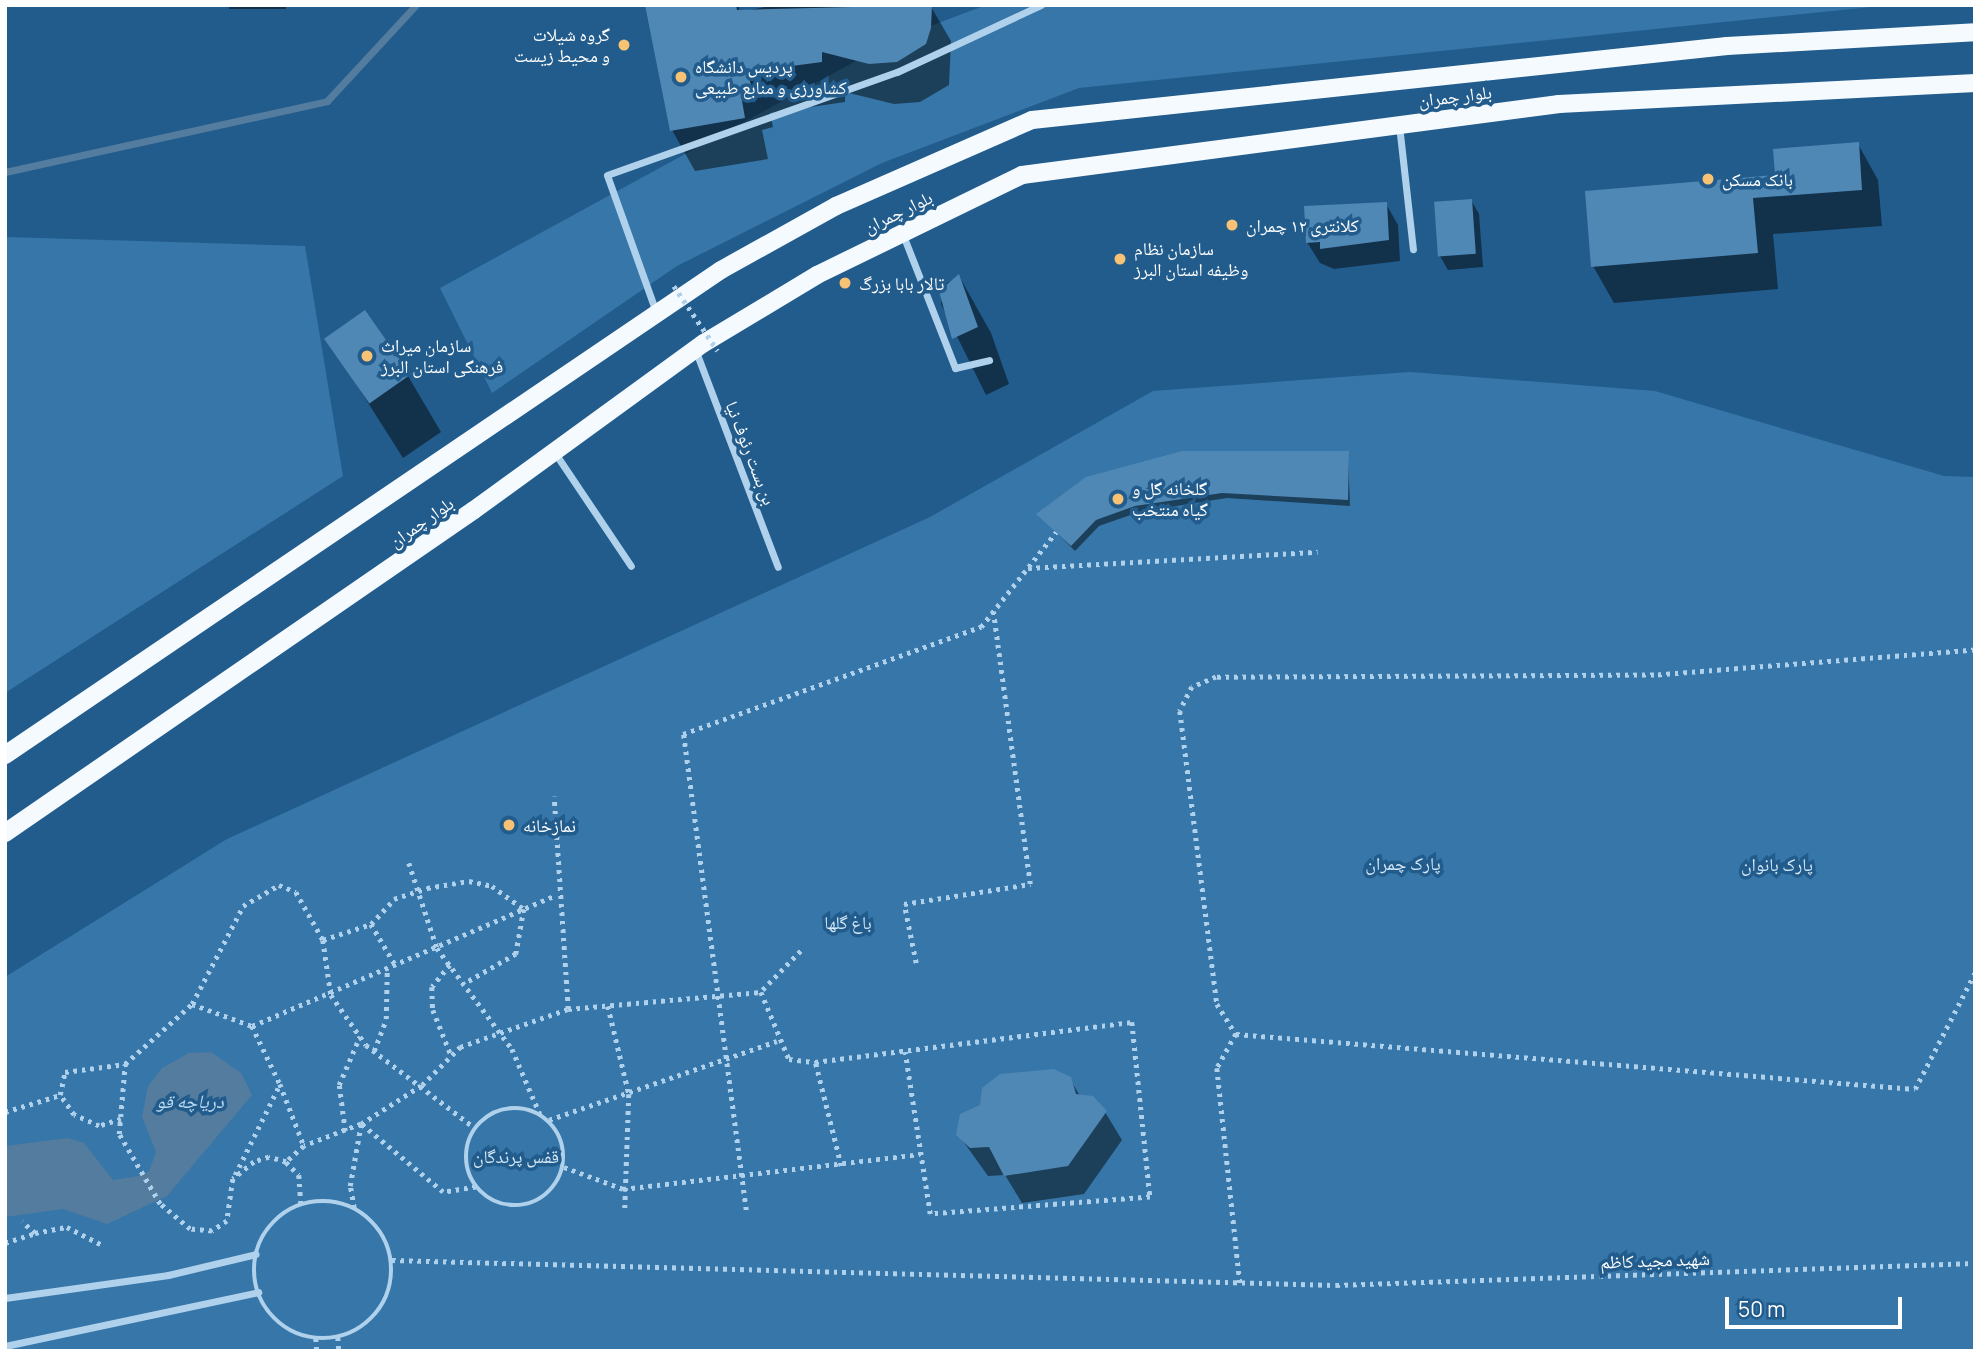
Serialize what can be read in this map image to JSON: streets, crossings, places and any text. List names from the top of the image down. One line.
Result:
{"streets":{"main road":["بلوار چمران"],"street":["بن بست رئوف نیا"],"path":["شهید مجید کاظم"]},"crossings":[["بلوار چمران","بن بست رئوف نیا"]],"water":["دریاچه قو"],"parks":["پارک چمران","پارک بانوان","باغ گلها","قفس پرندگان"],"places":["گروه شیلات و محیط زیست","پردیس دانشگاه کشاورزی و منابع طبیعی","بانک مسکن","کلانتری ۱۲ چمران","سازمان نظام وظیفه استان البرز","تالار بابا بزرگ","سازمان میراث فرهنگی استان البرز","گلخانه گل و گیاه منتخب","نمازخانه"],"scale_bar":"50 m"}
